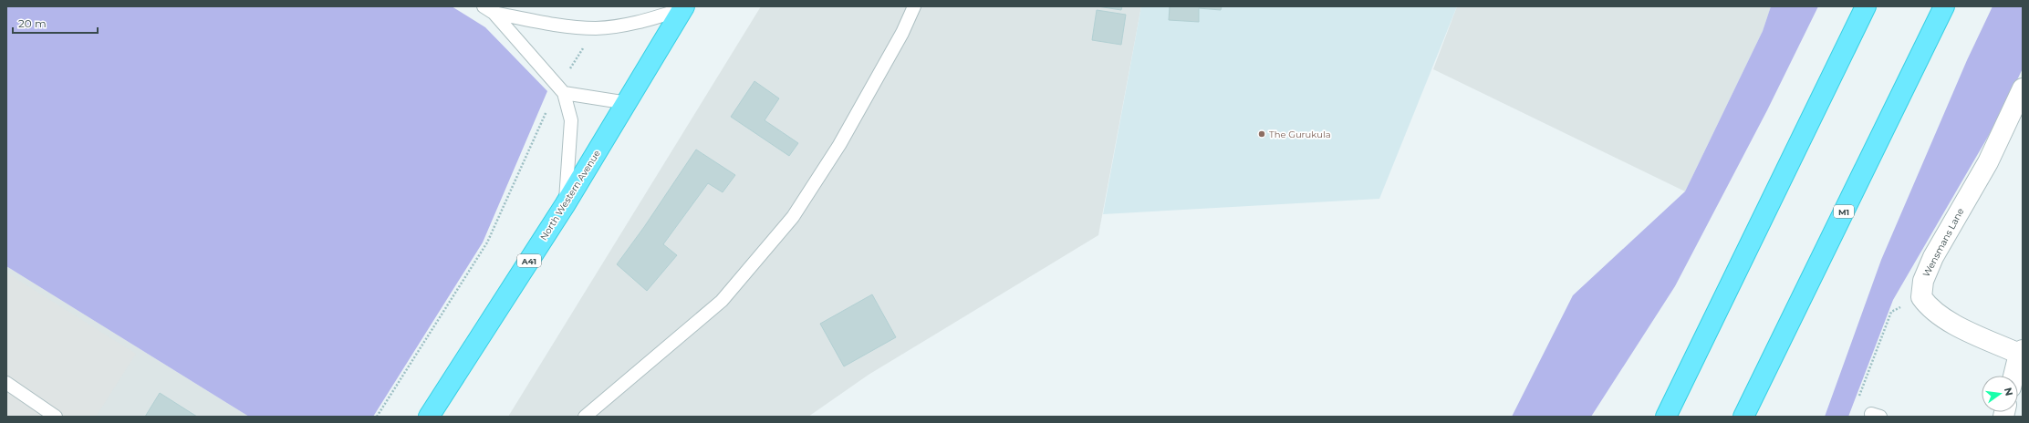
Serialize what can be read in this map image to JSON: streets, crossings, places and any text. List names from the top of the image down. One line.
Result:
{"streets":{"highway":["North Western Avenue","M1","A41"],"street":["Wensmans Lane"]},"places":["The Gurukula"],"scale_bar":"20 m","north":"right"}
